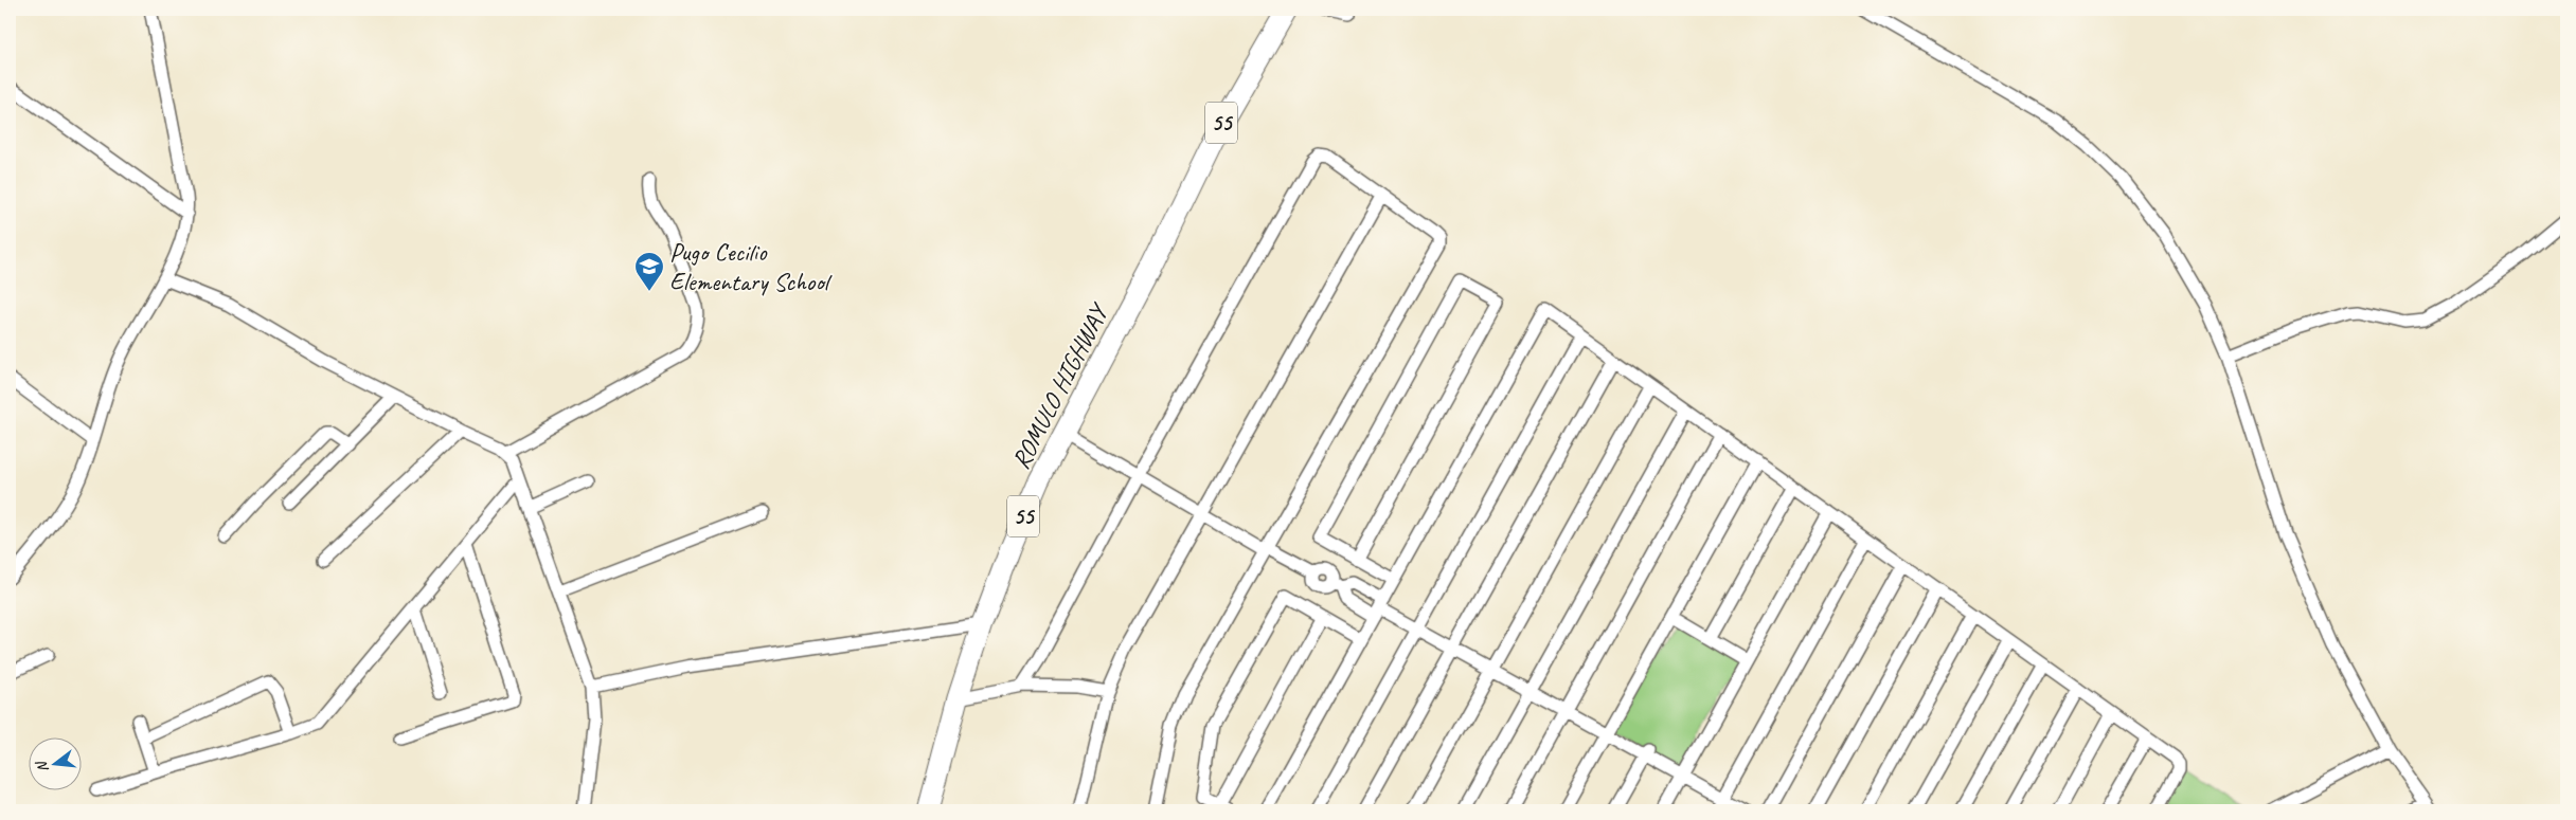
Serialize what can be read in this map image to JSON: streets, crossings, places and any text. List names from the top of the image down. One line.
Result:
{"streets":{"highway":["55","ROMULO HIGHWAY"]},"places":{"school or university":["Pugo Cecilio Elementary School"]},"north":"left"}
